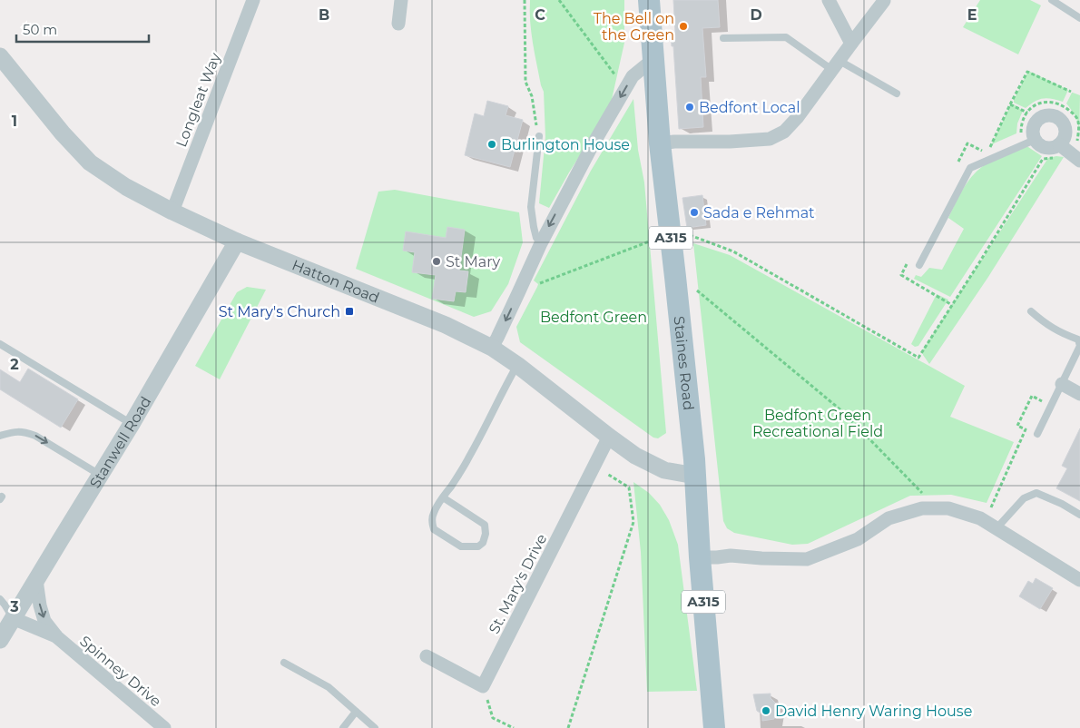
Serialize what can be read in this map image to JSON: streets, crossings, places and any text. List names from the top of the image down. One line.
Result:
{"streets":{"main road":["A315","Staines Road"],"street":["Longleat Way","Hatton Road","Stanwell Road","St. Mary's Drive","Spinney Drive"]},"crossings":[["Longleat Way","Hatton Road"],["Hatton Road","Staines Road"],["Hatton Road","Stanwell Road"],["Hatton Road","St. Mary's Drive"],["Stanwell Road","Spinney Drive"]],"parks":["Bedfont Green","Bedfont Green Recreational Field"],"places":{"other":["The Bell on the Green","Bedfont Local","Burlington House","Sada e Rehmat","St Mary","David Henry Waring House"],"transit":["St Mary's Church"]},"scale_bar":"50 m","grid":{"columns":["B","C","D","E"],"rows":["1","2","3"]}}
